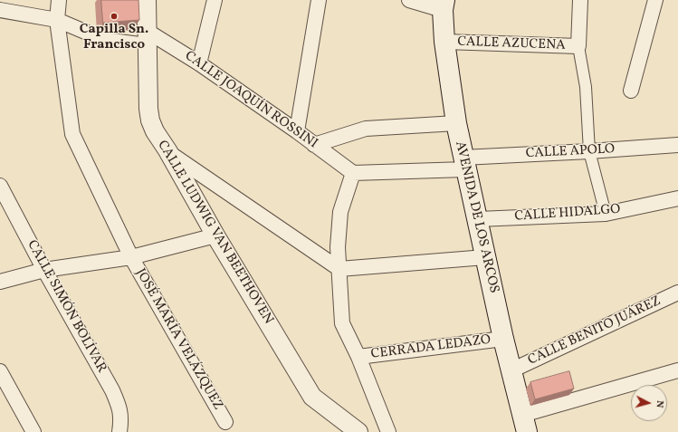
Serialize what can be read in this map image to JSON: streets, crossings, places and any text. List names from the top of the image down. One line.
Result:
{"streets":{"main road":["AVENIDA DE LOS ARCOS"],"street":["CALLE AZUCENA","CALLE JOAQUÍN ROSSINI","CALLE APOLO","CALLE HIDALGO","CALLE LUDWIG VAN BEETHOVEN","CALLE SIMÓN BOLÍVAR","CALLE BENITO JUÁREZ","JOSÉ MARÍA VELÁZQUEZ","CERRADA LEDAZO"]},"crossings":[["CALLE AZUCENA","AVENIDA DE LOS ARCOS"],["CALLE JOAQUÍN ROSSINI","CALLE LUDWIG VAN BEETHOVEN"],["CALLE APOLO","AVENIDA DE LOS ARCOS"],["CALLE HIDALGO","AVENIDA DE LOS ARCOS"],["AVENIDA DE LOS ARCOS","CALLE BENITO JUÁREZ"],["AVENIDA DE LOS ARCOS","CERRADA LEDAZO"]],"places":["Capilla Sn. Francisco"],"north":"right"}
